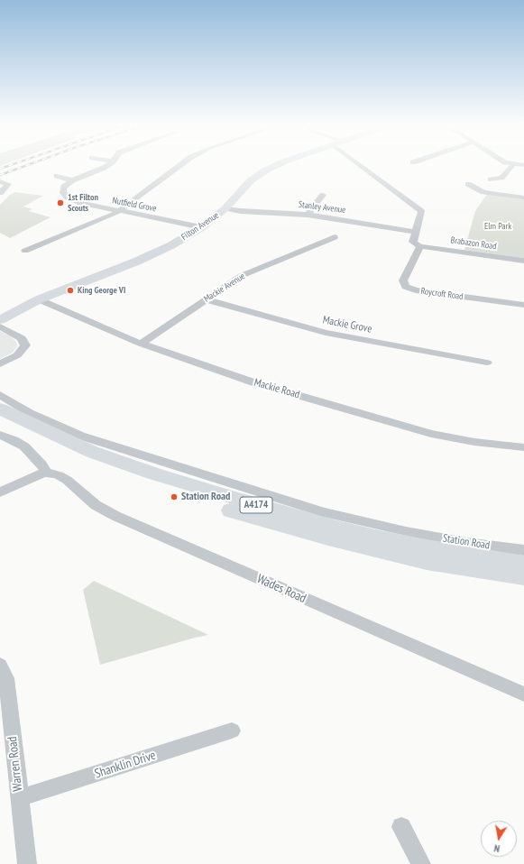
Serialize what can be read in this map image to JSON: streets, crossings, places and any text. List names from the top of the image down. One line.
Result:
{"streets":{"main road":["A4174","Station Road"],"street":["Nutfield Grove","Stanley Avenue","Filton Avenue","Brabazon Road","Mackie Avenue","Roycroft Road","Mackie Grove","Mackie Road","Wades Road","Warren Road","Shanklin Drive"]},"crossings":[["Nutfield Grove","Filton Avenue"],["Stanley Avenue","Filton Avenue"],["Filton Avenue","Mackie Road"],["Brabazon Road","Roycroft Road"],["Mackie Avenue","Mackie Grove"],["Mackie Avenue","Mackie Road"],["Warren Road","Shanklin Drive"]],"parks":["Elm Park"],"places":["1st Filton Scouts","King George VI","Station Road"],"north":"bottom"}
